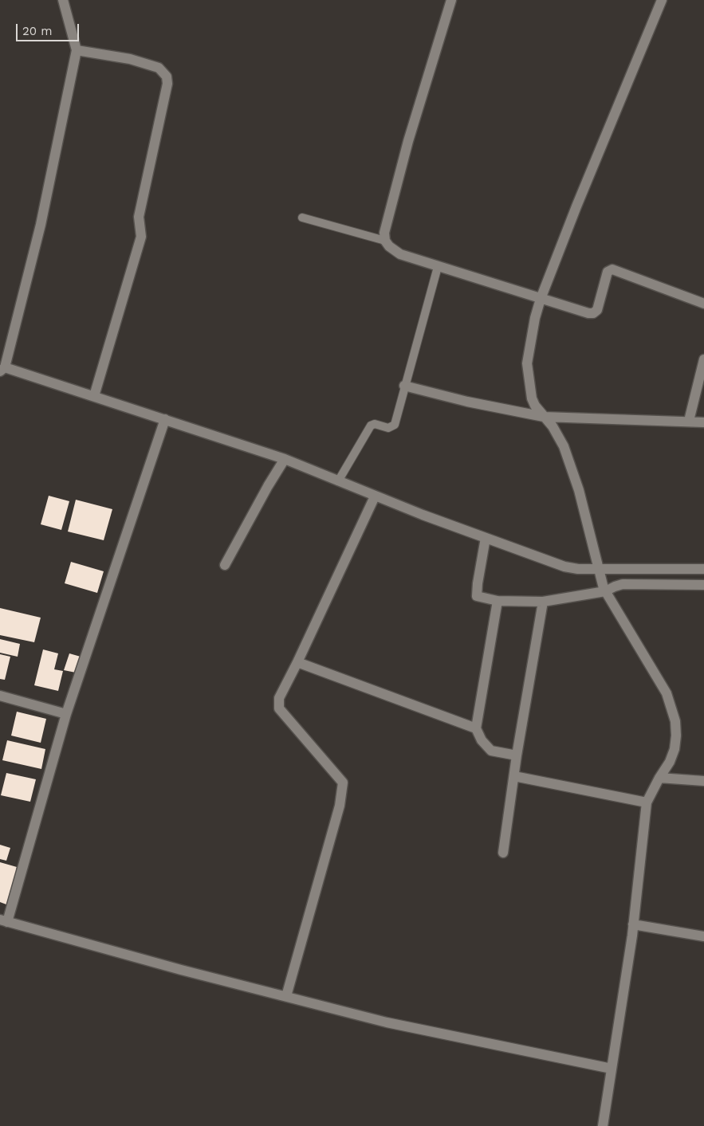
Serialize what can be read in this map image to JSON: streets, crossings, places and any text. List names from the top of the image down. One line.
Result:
{"scale_bar":"20 m"}
